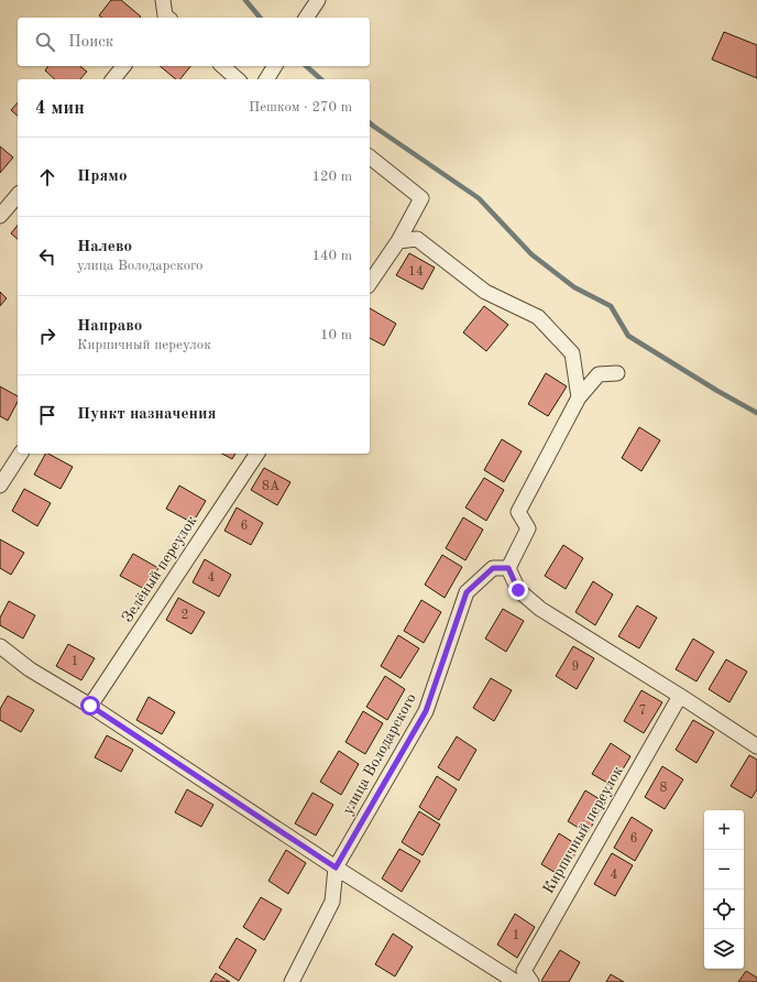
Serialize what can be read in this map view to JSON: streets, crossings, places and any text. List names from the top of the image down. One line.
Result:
{"streets":{"street":["Зелёный переулок","улица Володарского","Кирпичный переулок"]},"house_numbers":["14","8А","6","4","2","1","9","7","8","6","4","1"],"page":{"search":"Поиск","heading":["4 мин","Пешком · 270 m"],"list":[["Прямо","120 m"],["Налево","улица Володарского","140 m"],["Направо","Кирпичный переулок","10 m"],"Пункт назначения"],"map_buttons":["+","−"]}}
